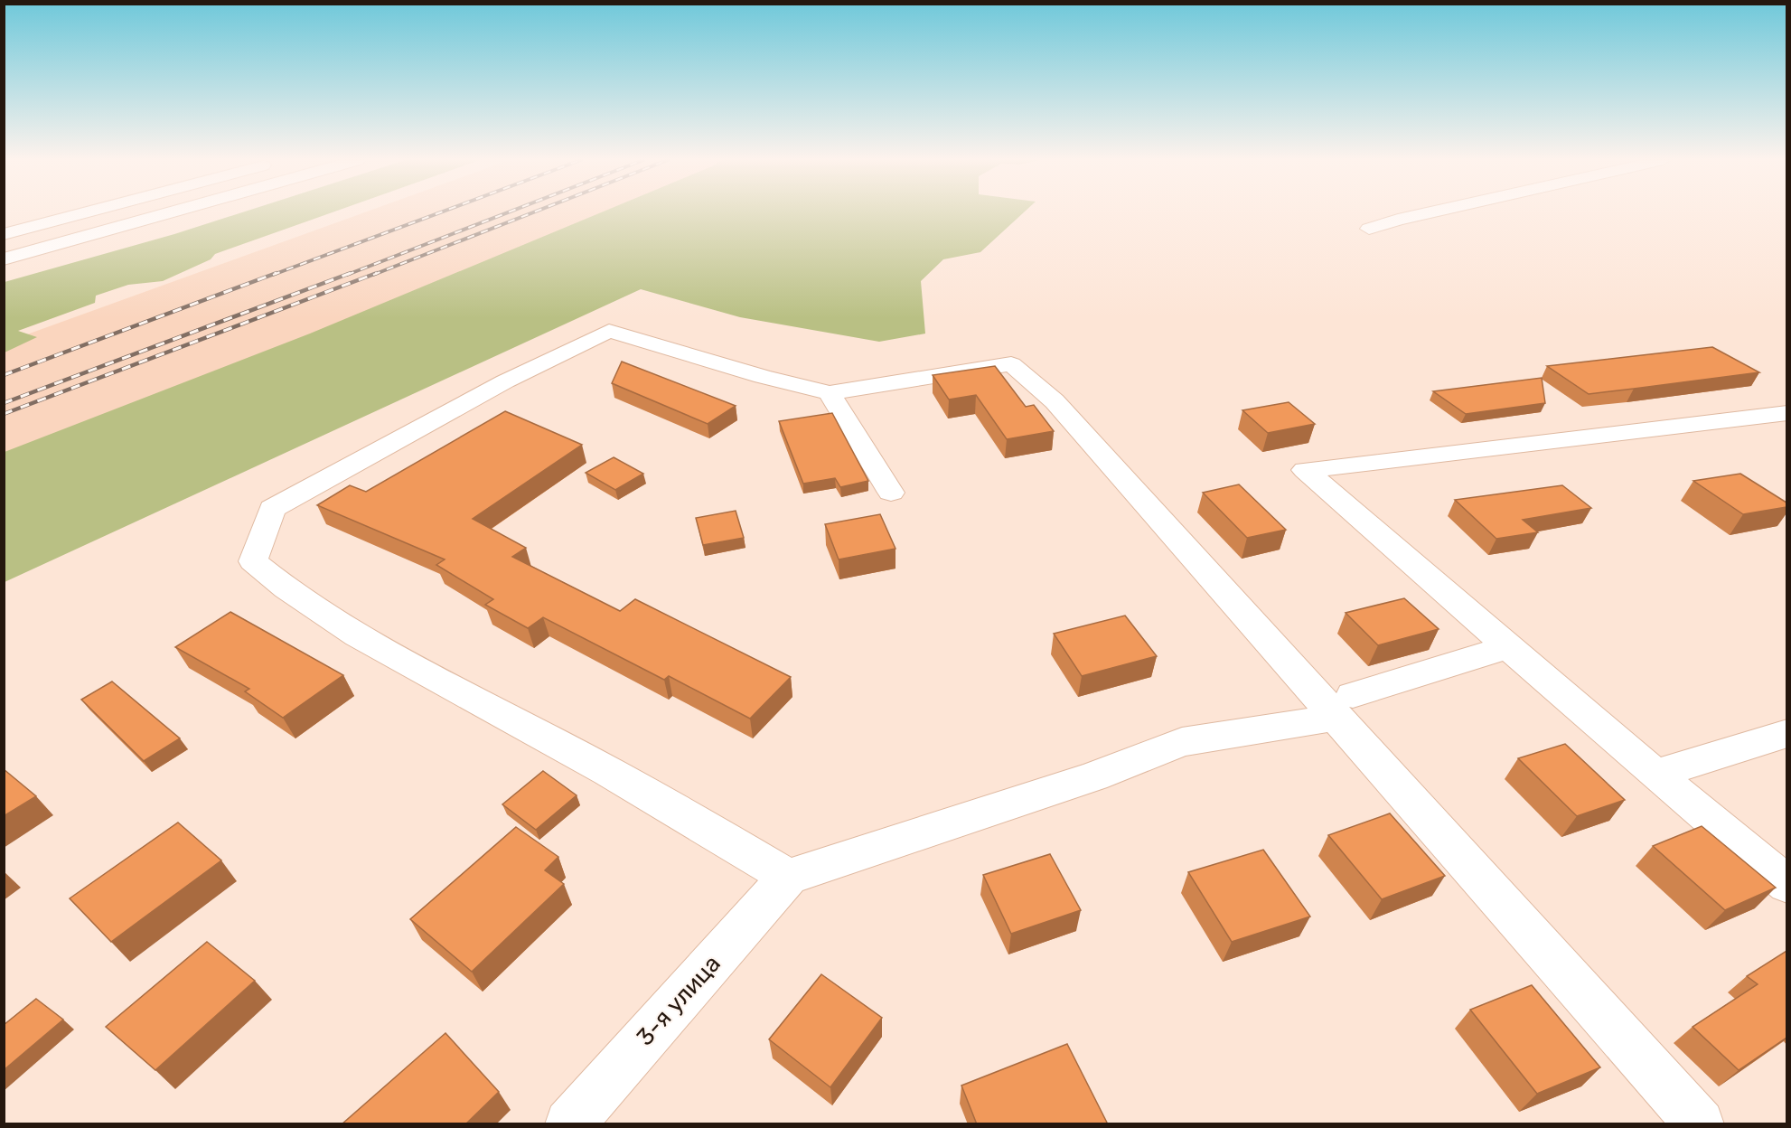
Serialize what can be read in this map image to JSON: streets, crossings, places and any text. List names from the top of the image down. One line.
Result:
{"streets":{"main road":["3-я улица"]}}
